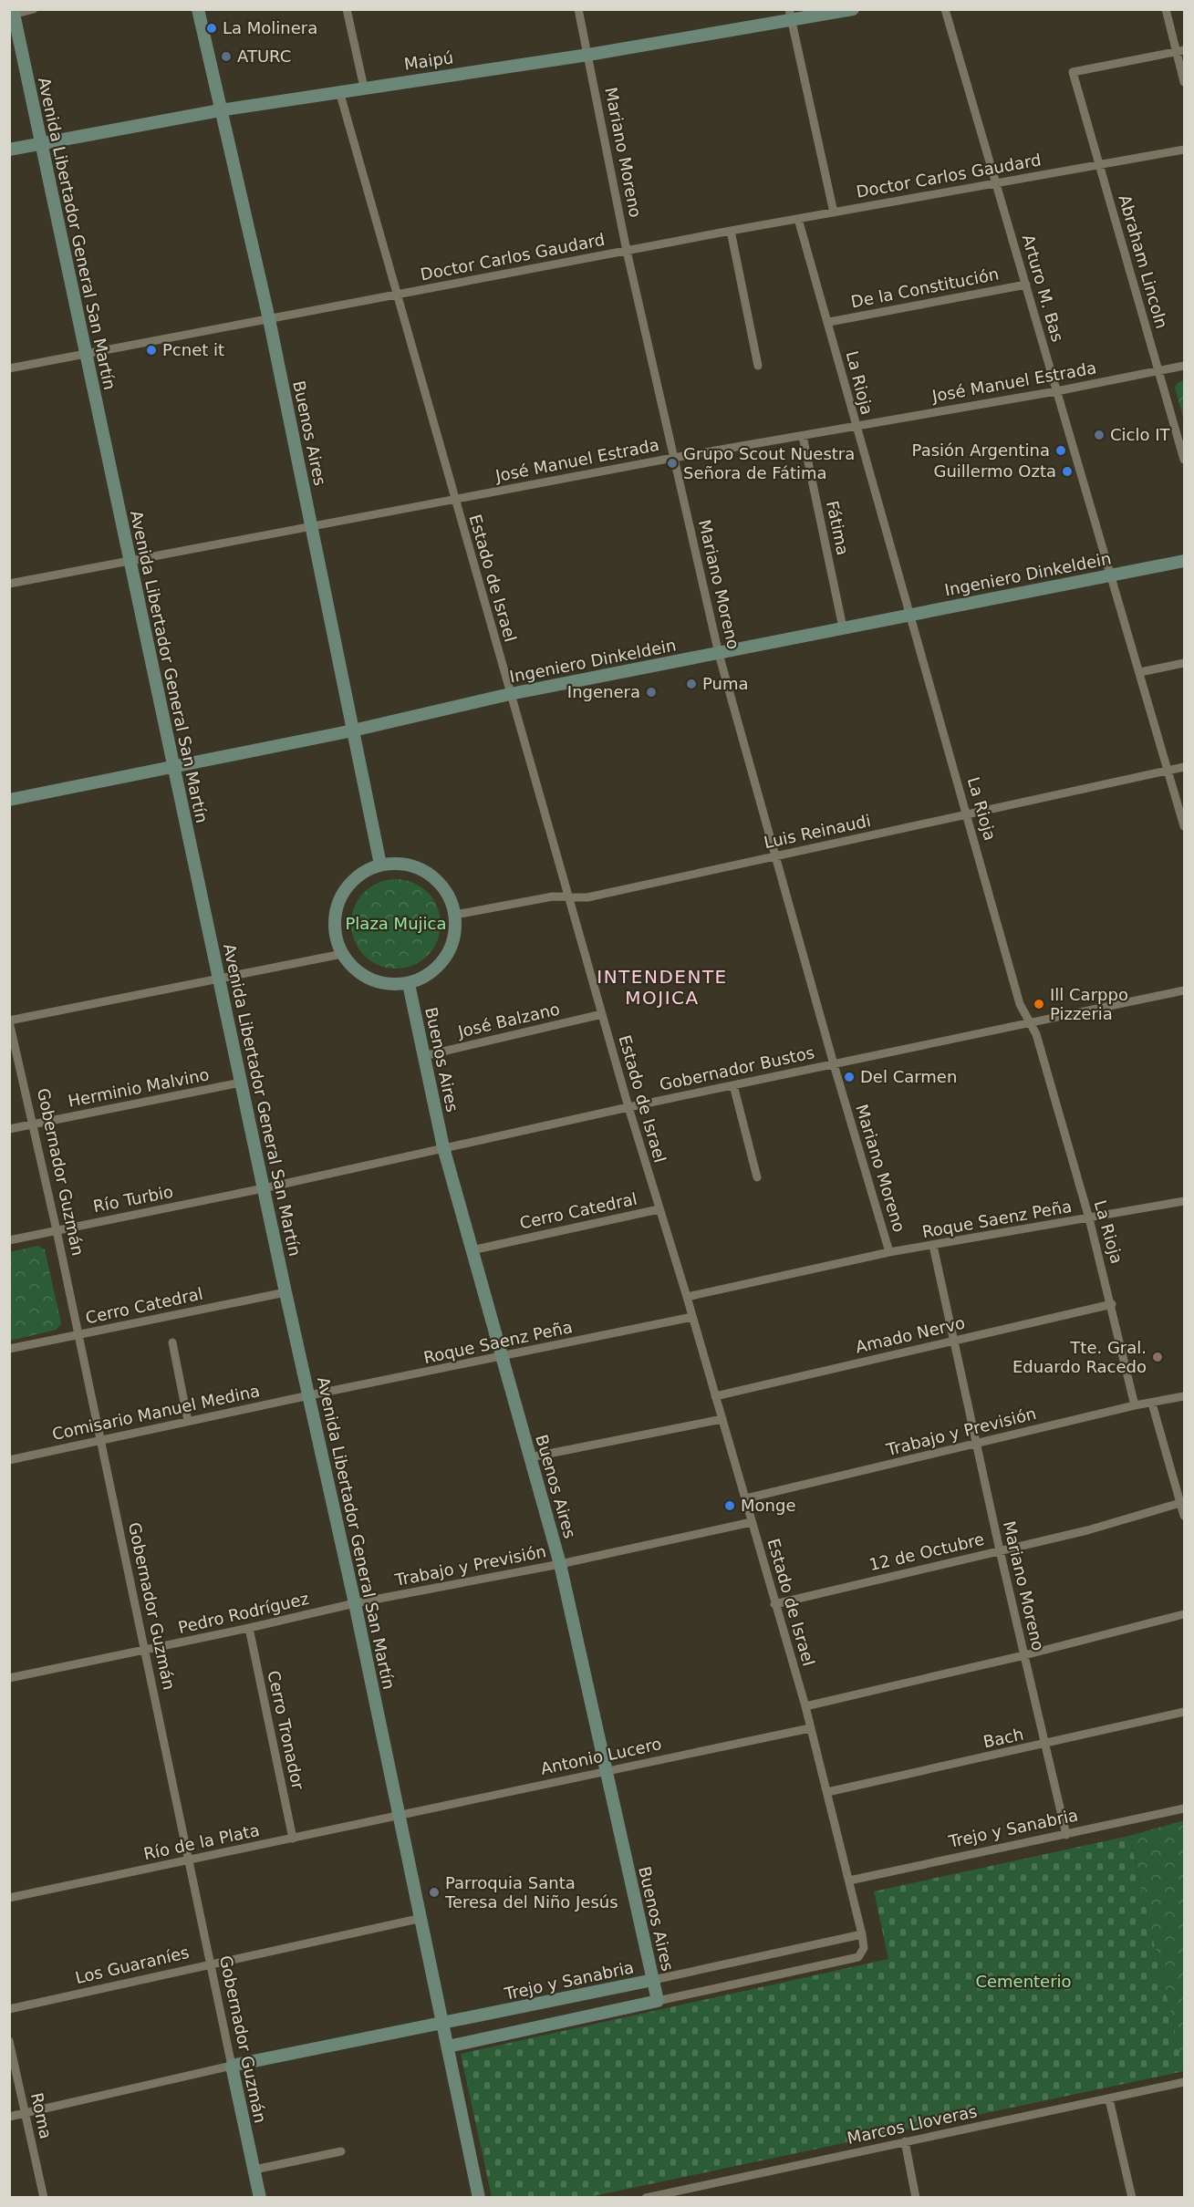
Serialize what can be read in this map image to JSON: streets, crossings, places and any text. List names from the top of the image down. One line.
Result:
{"streets":{"main road":["Maipú","Avenida Libertador General San Martín","Buenos Aires","Ingeniero Dinkeldein","Gobernador Guzmán","Trejo y Sanabria"],"street":["Mariano Moreno","Doctor Carlos Gaudard","Abraham Lincoln","De la Constitución","Arturo M. Bas","José Manuel Estrada","La Rioja","Fátima","Estado de Israel","Luis Reinaudi","José Balzano","Gobernador Bustos","Herminio Malvino","Río Turbio","Cerro Catedral","Roque Saenz Peña","Amado Nervo","Comisario Manuel Medina","Trabajo y Previsión","12 de Octubre","Pedro Rodríguez","Cerro Tronador","Bach","Antonio Lucero","Río de la Plata","Los Guaraníes","Roma","Marcos Lloveras"]},"crossings":[["Maipú","Mariano Moreno"],["Maipú","Avenida Libertador General San Martín"],["Maipú","Buenos Aires"],["Maipú","Estado de Israel"],["Mariano Moreno","Doctor Carlos Gaudard"],["Mariano Moreno","José Manuel Estrada"],["Mariano Moreno","Ingeniero Dinkeldein"],["Mariano Moreno","Luis Reinaudi"],["Mariano Moreno","Gobernador Bustos"],["Mariano Moreno","Roque Saenz Peña"],["Mariano Moreno","Amado Nervo"],["Mariano Moreno","Trabajo y Previsión"],["Mariano Moreno","12 de Octubre"],["Mariano Moreno","Bach"],["Mariano Moreno","Trejo y Sanabria"],["Doctor Carlos Gaudard","Avenida Libertador General San Martín"],["Doctor Carlos Gaudard","Abraham Lincoln"],["Doctor Carlos Gaudard","Arturo M. Bas"],["Doctor Carlos Gaudard","La Rioja"],["Doctor Carlos Gaudard","Buenos Aires"],["Doctor Carlos Gaudard","Estado de Israel"],["Avenida Libertador General San Martín","José Manuel Estrada"],["Avenida Libertador General San Martín","Ingeniero Dinkeldein"],["Avenida Libertador General San Martín","Gobernador Bustos"],["Avenida Libertador General San Martín","Herminio Malvino"],["Avenida Libertador General San Martín","Río Turbio"],["Avenida Libertador General San Martín","Cerro Catedral"],["Avenida Libertador General San Martín","Roque Saenz Peña"],["Avenida Libertador General San Martín","Comisario Manuel Medina"],["Avenida Libertador General San Martín","Trabajo y Previsión"],["Avenida Libertador General San Martín","Pedro Rodríguez"],["Avenida Libertador General San Martín","Antonio Lucero"],["Avenida Libertador General San Martín","Trejo y Sanabria"],["Avenida Libertador General San Martín","Río de la Plata"],["Avenida Libertador General San Martín","Los Guaraníes"],["Abraham Lincoln","José Manuel Estrada"],["De la Constitución","Arturo M. Bas"],["De la Constitución","La Rioja"],["Arturo M. Bas","José Manuel Estrada"],["Arturo M. Bas","Ingeniero Dinkeldein"],["Arturo M. Bas","Luis Reinaudi"],["José Manuel Estrada","La Rioja"],["José Manuel Estrada","Buenos Aires"],["José Manuel Estrada","Fátima"],["José Manuel Estrada","Estado de Israel"],["La Rioja","Ingeniero Dinkeldein"],["La Rioja","Luis Reinaudi"],["La Rioja","Gobernador Bustos"],["La Rioja","Roque Saenz Peña"],["La Rioja","Amado Nervo"],["La Rioja","Trabajo y Previsión"],["Buenos Aires","Ingeniero Dinkeldein"],["Buenos Aires","Estado de Israel"],["Buenos Aires","Luis Reinaudi"],["Buenos Aires","José Balzano"],["Buenos Aires","Gobernador Bustos"],["Buenos Aires","Cerro Catedral"],["Buenos Aires","Roque Saenz Peña"],["Buenos Aires","Trabajo y Previsión"],["Buenos Aires","Antonio Lucero"],["Buenos Aires","Trejo y Sanabria"],["Fátima","Ingeniero Dinkeldein"],["Ingeniero Dinkeldein","Estado de Israel"],["Estado de Israel","Luis Reinaudi"],["Estado de Israel","José Balzano"],["Estado de Israel","Gobernador Bustos"],["Estado de Israel","Cerro Catedral"],["Estado de Israel","Roque Saenz Peña"],["Estado de Israel","Amado Nervo"],["Estado de Israel","Trabajo y Previsión"],["Estado de Israel","12 de Octubre"],["Estado de Israel","Bach"],["Estado de Israel","Antonio Lucero"],["Estado de Israel","Trejo y Sanabria"],["Gobernador Bustos","Río Turbio"],["Herminio Malvino","Gobernador Guzmán"],["Gobernador Guzmán","Río Turbio"],["Gobernador Guzmán","Cerro Catedral"],["Gobernador Guzmán","Comisario Manuel Medina"],["Gobernador Guzmán","Pedro Rodríguez"],["Gobernador Guzmán","Trejo y Sanabria"],["Gobernador Guzmán","Río de la Plata"],["Gobernador Guzmán","Los Guaraníes"],["Roque Saenz Peña","Comisario Manuel Medina"],["Trabajo y Previsión","Pedro Rodríguez"],["Pedro Rodríguez","Cerro Tronador"],["Cerro Tronador","Río de la Plata"],["Antonio Lucero","Río de la Plata"]],"districts":["INTENDENTE MOJICA"],"parks":["Plaza Mujica","Cementerio"],"places":["La Molinera","ATURC","Pcnet it","Ciclo IT","Pasión Argentina","Grupo Scout Nuestra Señora de Fátima","Guillermo Ozta","Puma","Ingenera","Ill Carppo Pizzeria","Del Carmen","Tte. Gral. Eduardo Racedo","Monge","Parroquia Santa Teresa del Niño Jesús"]}
